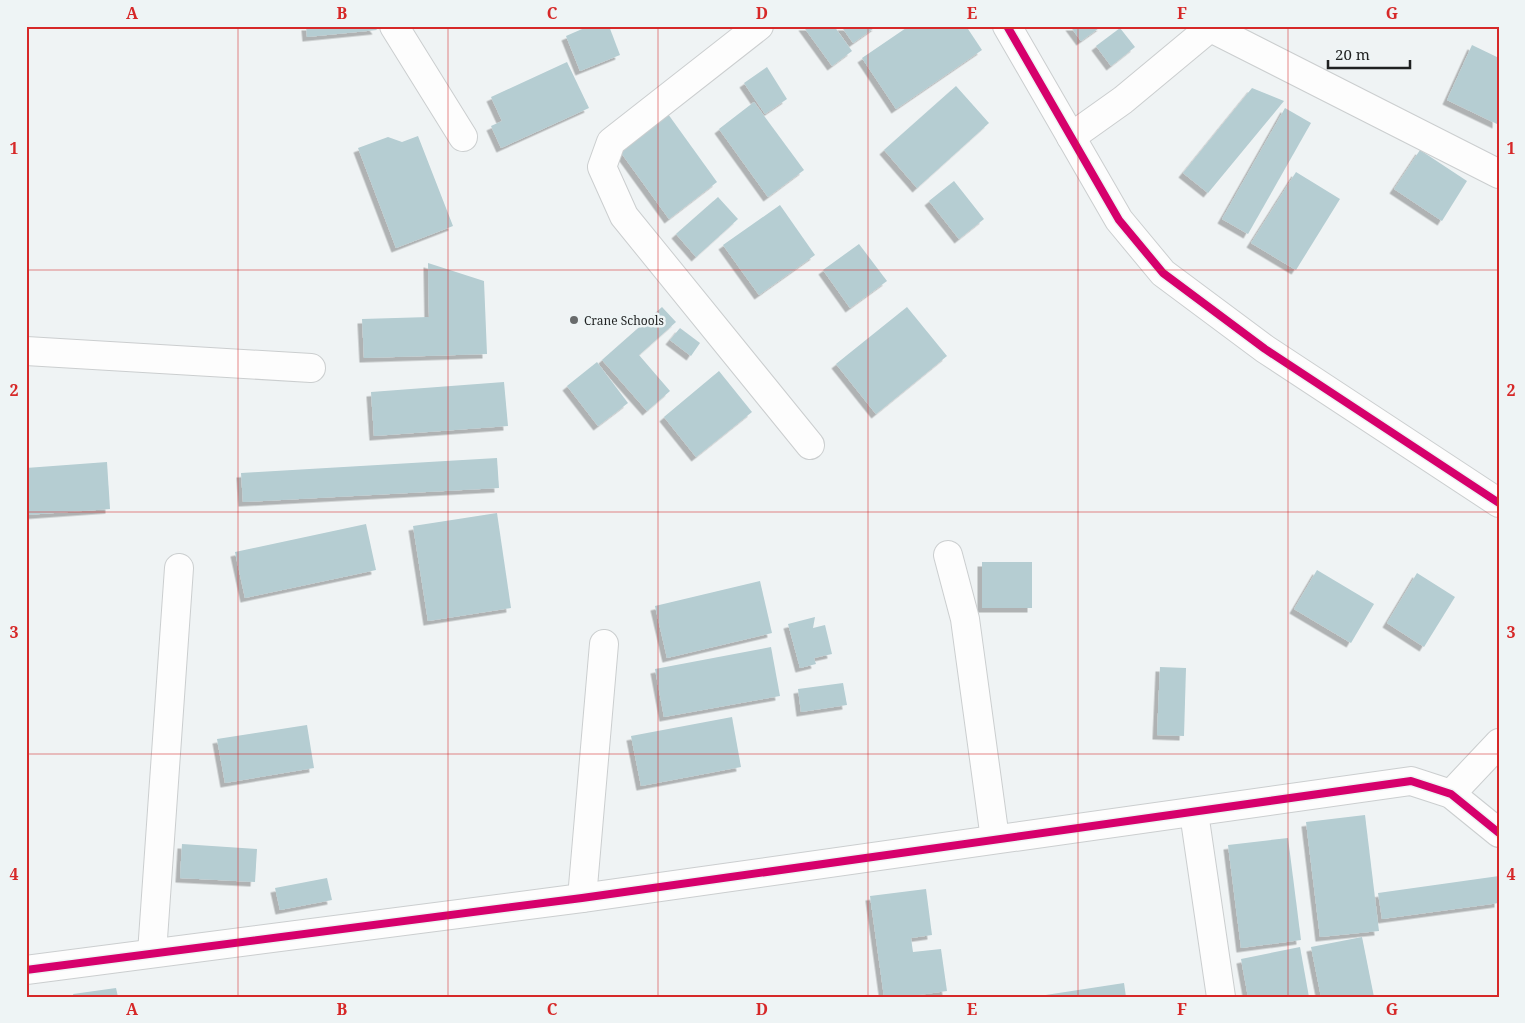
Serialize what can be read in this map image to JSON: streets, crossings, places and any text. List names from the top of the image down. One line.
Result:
{"places":["Crane Schools"],"scale_bar":"20 m","grid":{"columns":["A","B","C","D","E","F","G"],"rows":["1","2","3","4"]}}
